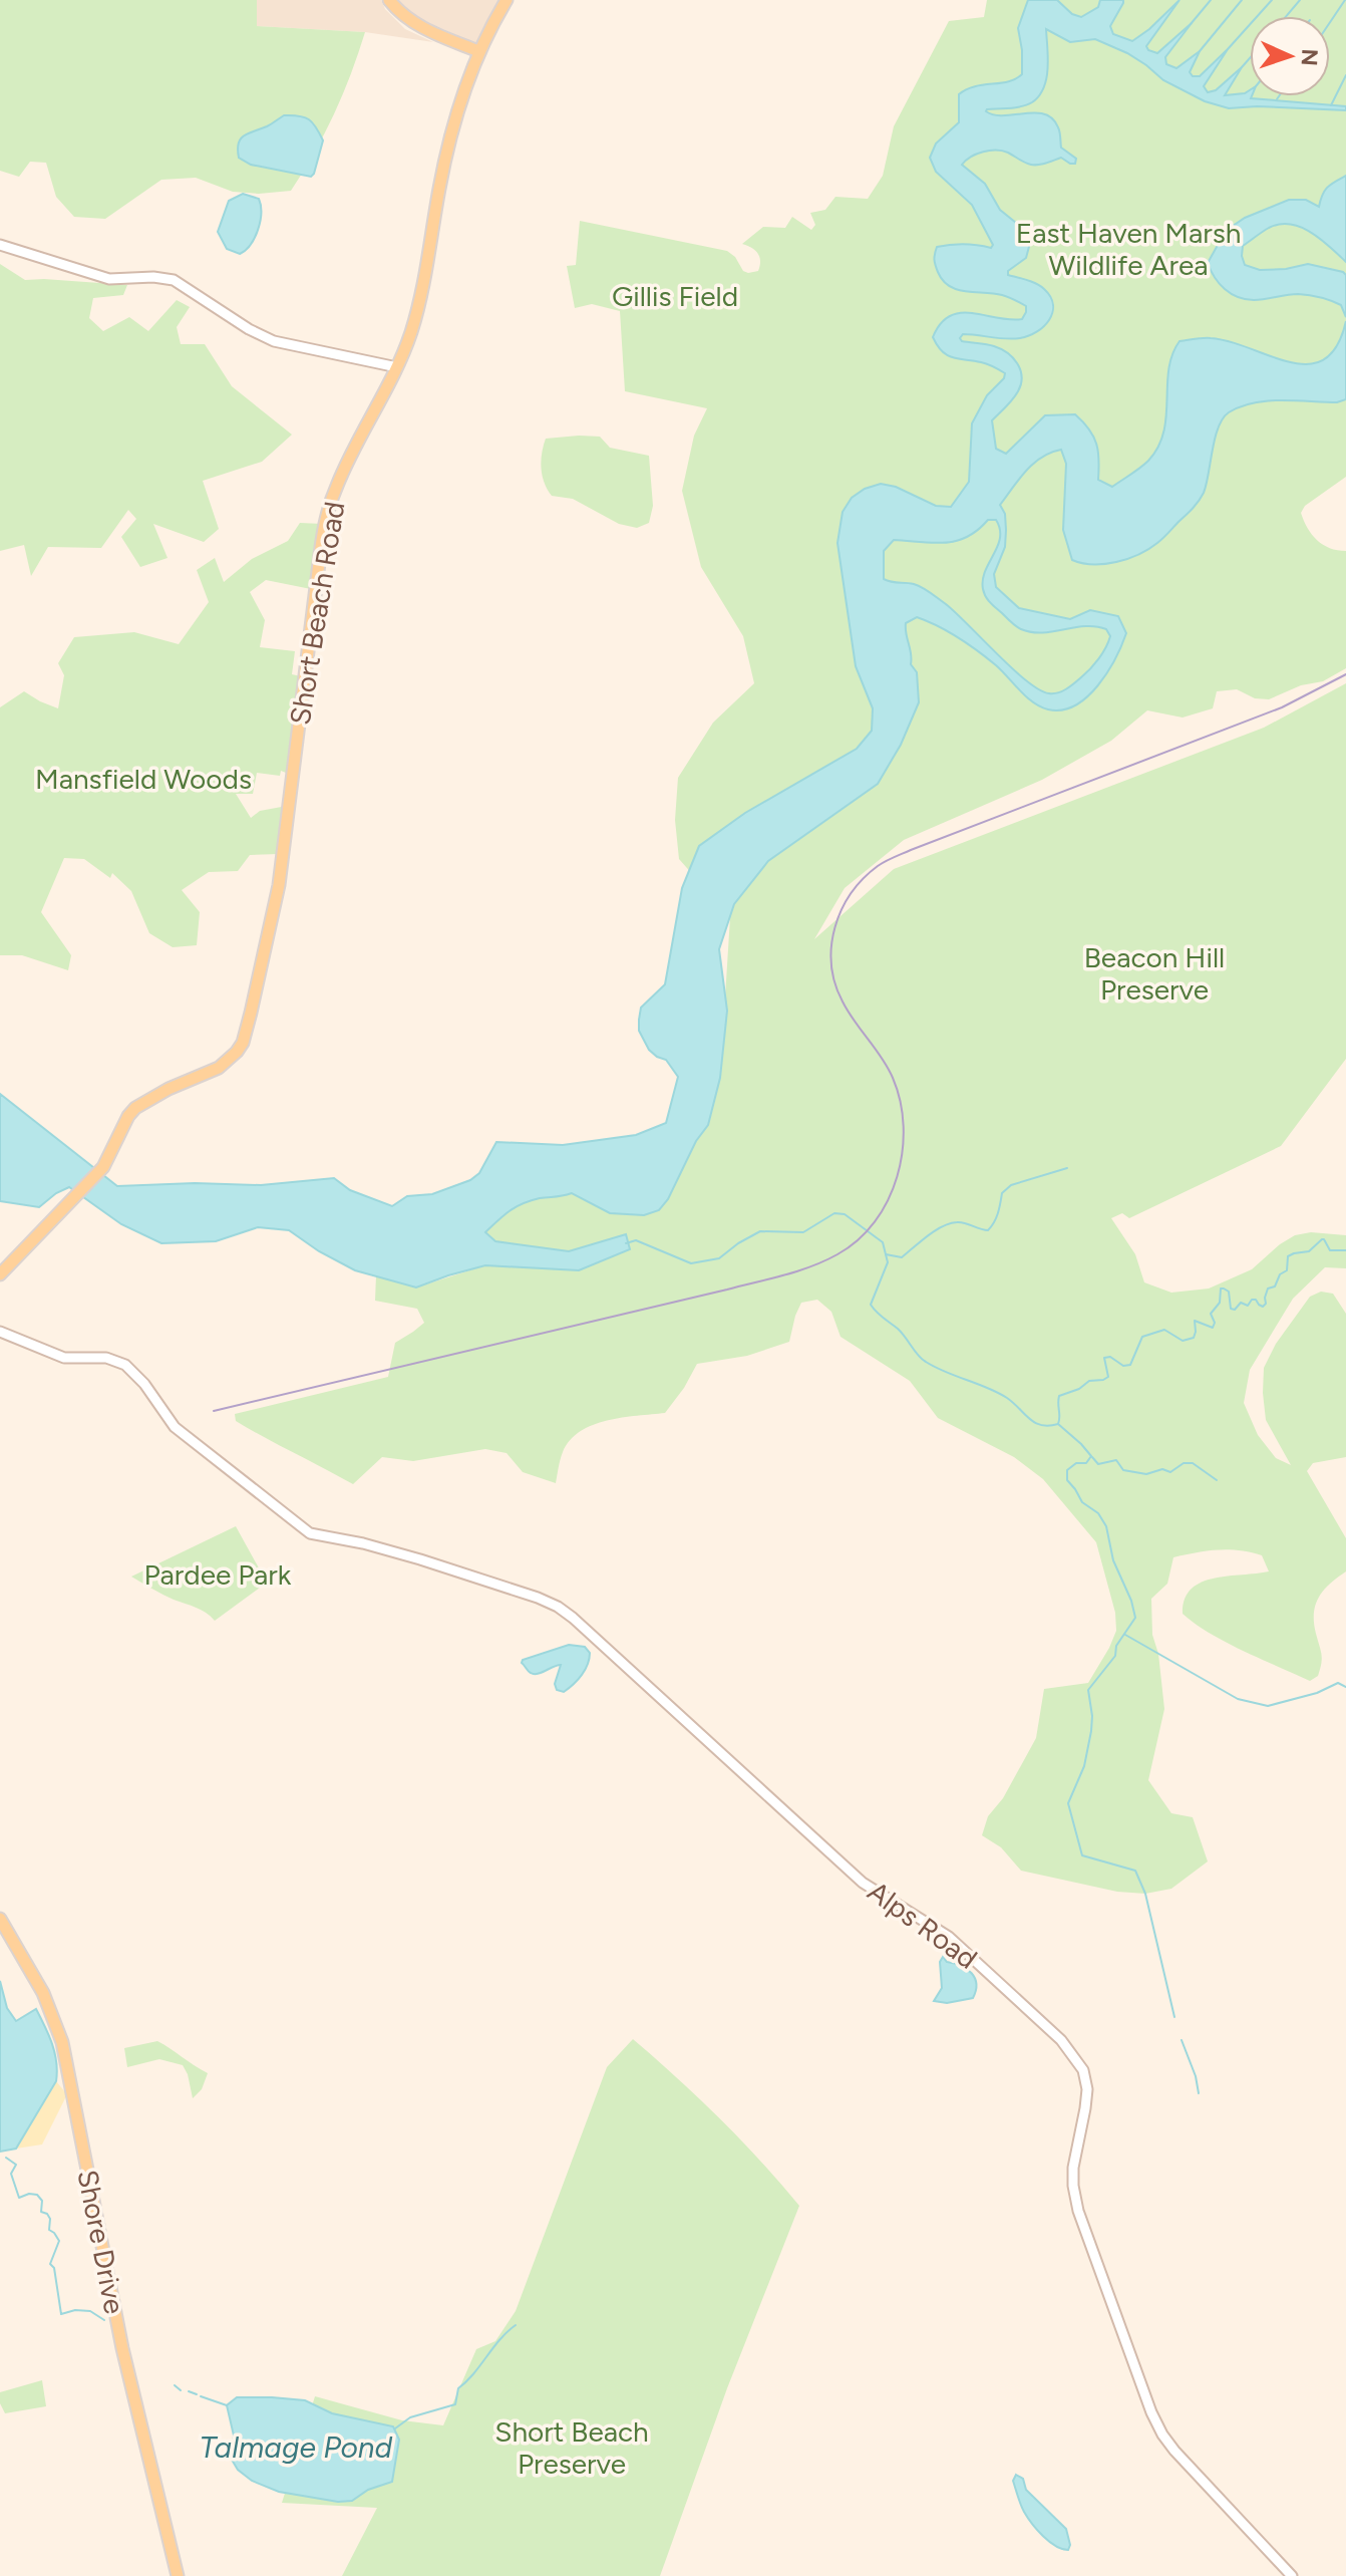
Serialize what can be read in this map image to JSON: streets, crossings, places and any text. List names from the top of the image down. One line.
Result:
{"streets":{"main road":["Short Beach Road","Shore Drive"],"street":["Alps Road"]},"water":["Talmage Pond"],"parks":["East Haven Marsh Wildlife Area","Gillis Field","Mansfield Woods","Beacon Hill Preserve","Pardee Park","Short Beach Preserve"],"north":"right"}
